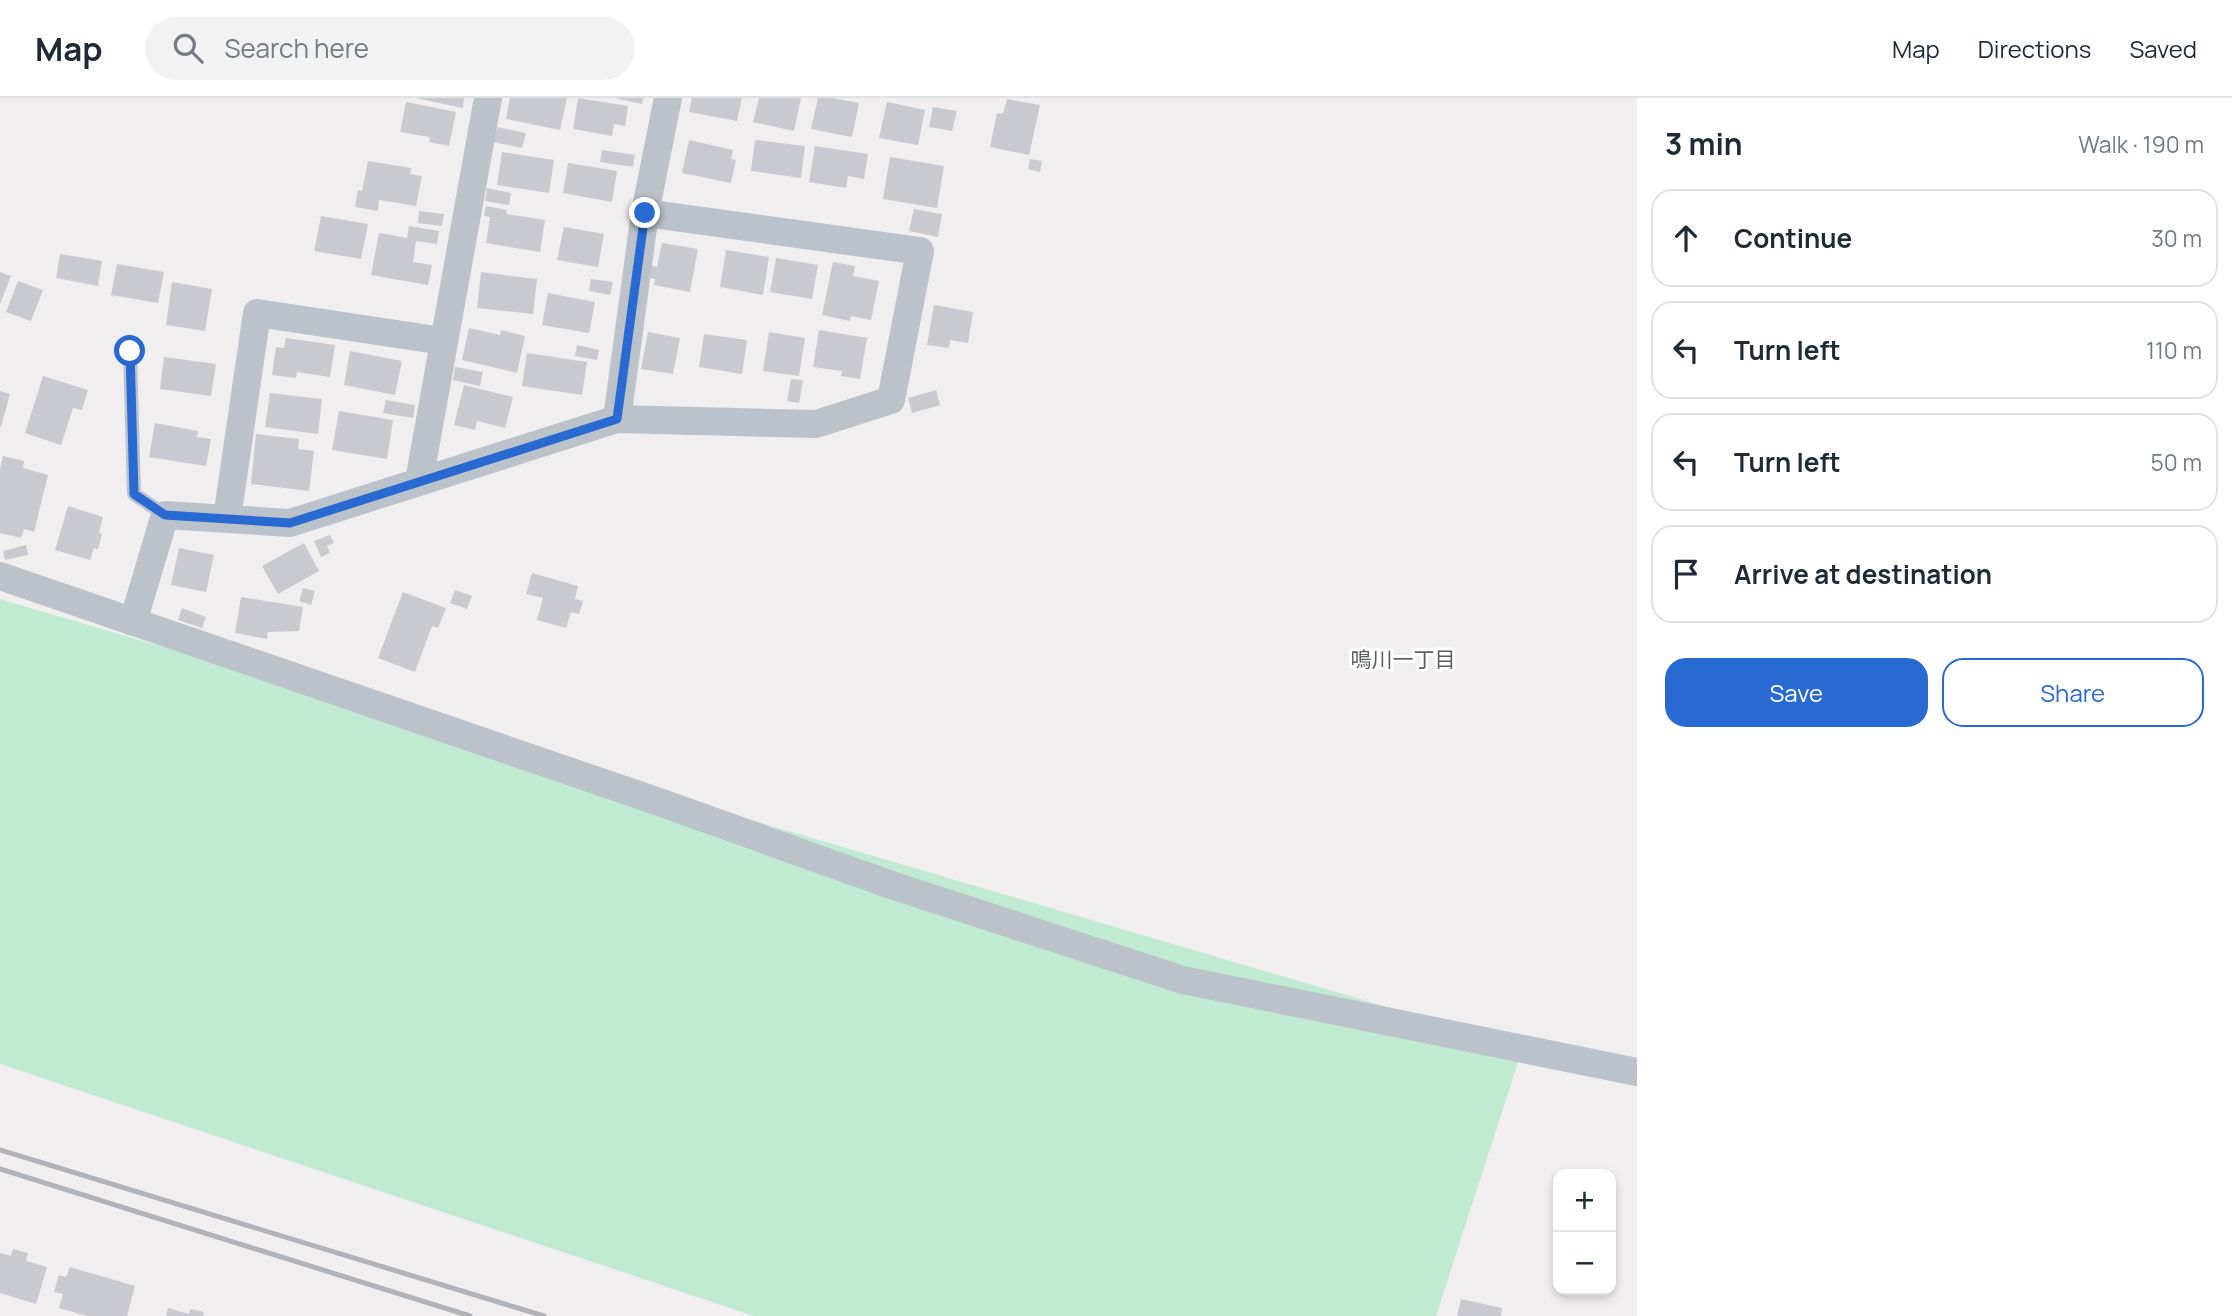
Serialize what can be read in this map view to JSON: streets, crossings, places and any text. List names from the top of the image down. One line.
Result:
{"districts":["鳴川一丁目"],"page":{"header":"Map","search":"Search here","nav":["Map","Directions","Saved"],"heading":["3 min","Walk · 190 m"],"list":[["Continue","30 m"],["Turn left","110 m"],["Turn left","50 m"],"Arrive at destination"],"buttons":["Save","Share"],"map_buttons":["+","−"]}}
